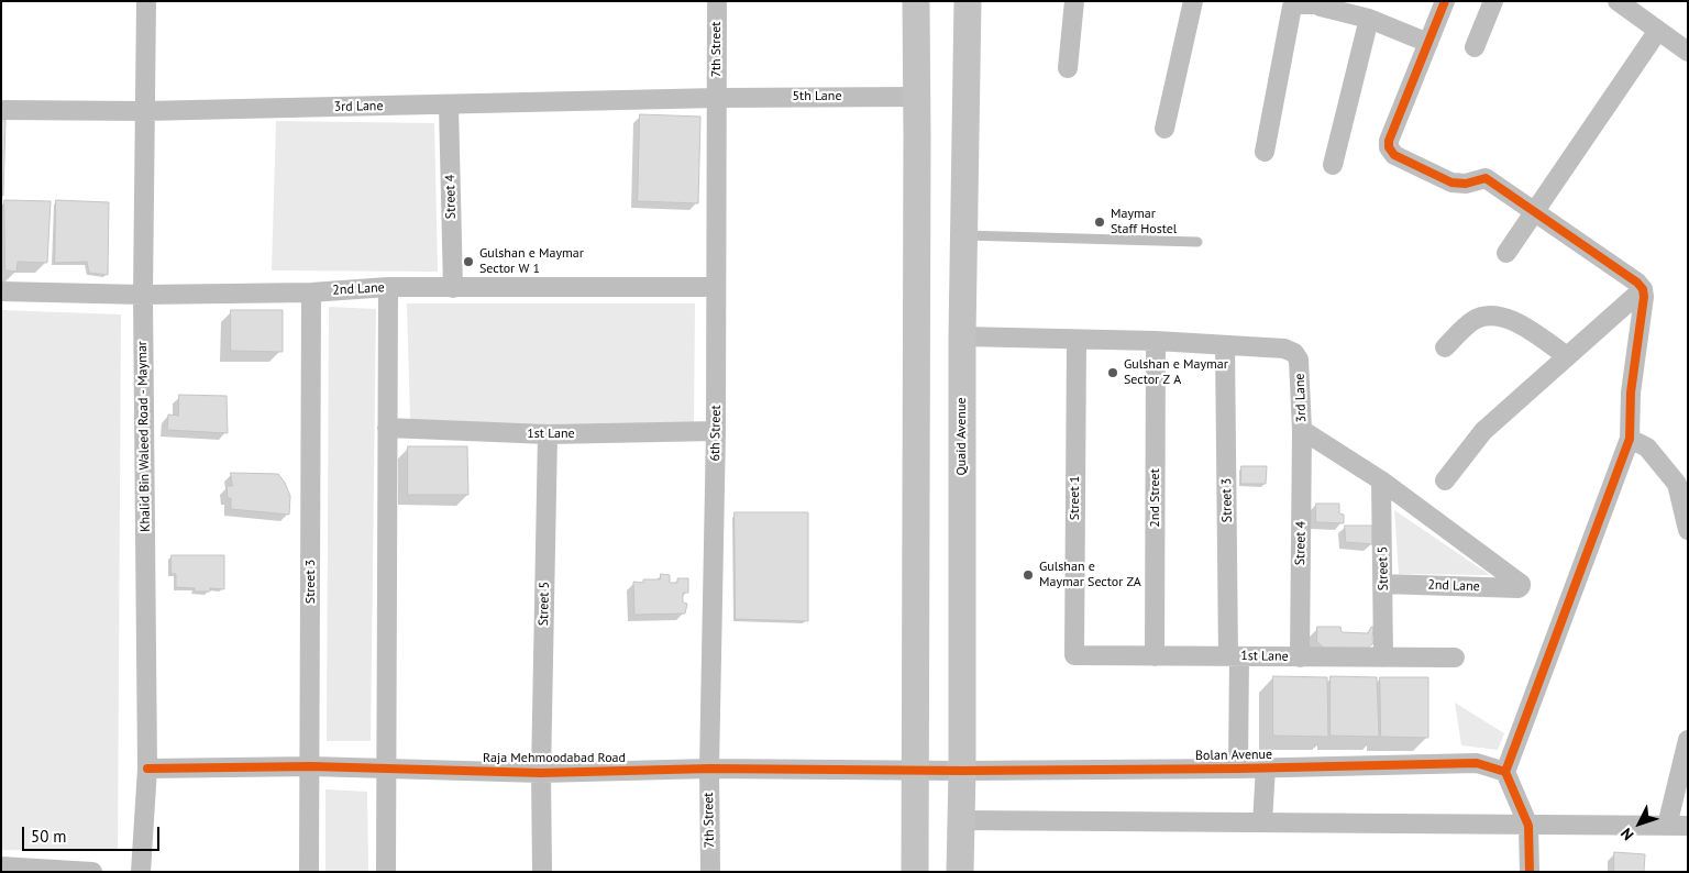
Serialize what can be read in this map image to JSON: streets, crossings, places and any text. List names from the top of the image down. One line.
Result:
{"streets":{"main road":["Quaid Avenue"],"street":["7th Street","5th Lane","3rd Lane","Street 4","2nd Lane","6th Street","1st Lane","Khalid Bin Waleed Road - Maymar","Street 1","2nd Street","Street 3","Street 5","Bolan Avenue","Raja Mehmoodabad Road"]},"crossings":[["7th Street","5th Lane"],["7th Street","3rd Lane"],["7th Street","6th Street"],["7th Street","Raja Mehmoodabad Road"],["5th Lane","3rd Lane"],["5th Lane","6th Street"],["3rd Lane","Street 4"],["3rd Lane","2nd Lane"],["3rd Lane","6th Street"],["3rd Lane","Khalid Bin Waleed Road - Maymar"],["3rd Lane","Quaid Avenue"],["3rd Lane","Street 1"],["3rd Lane","2nd Street"],["3rd Lane","Street 3"],["3rd Lane","Street 5"],["Street 4","2nd Lane"],["Street 4","1st Lane"],["2nd Lane","6th Street"],["2nd Lane","Khalid Bin Waleed Road - Maymar"],["2nd Lane","Street 3"],["2nd Lane","Street 5"],["6th Street","1st Lane"],["6th Street","Raja Mehmoodabad Road"],["1st Lane","Street 1"],["1st Lane","2nd Street"],["1st Lane","Street 3"],["1st Lane","Street 5"],["Khalid Bin Waleed Road - Maymar","Raja Mehmoodabad Road"],["Quaid Avenue","Bolan Avenue"],["Quaid Avenue","Raja Mehmoodabad Road"],["Street 3","Bolan Avenue"],["Street 3","Raja Mehmoodabad Road"],["Street 5","Raja Mehmoodabad Road"],["Bolan Avenue","Raja Mehmoodabad Road"]],"places":["Maymar Staff Hostel","Gulshan e Maymar Sector W 1","Gulshan e Maymar Sector Z A","Gulshan e Maymar Sector ZA"],"scale_bar":"50 m","north":"bottom left"}
